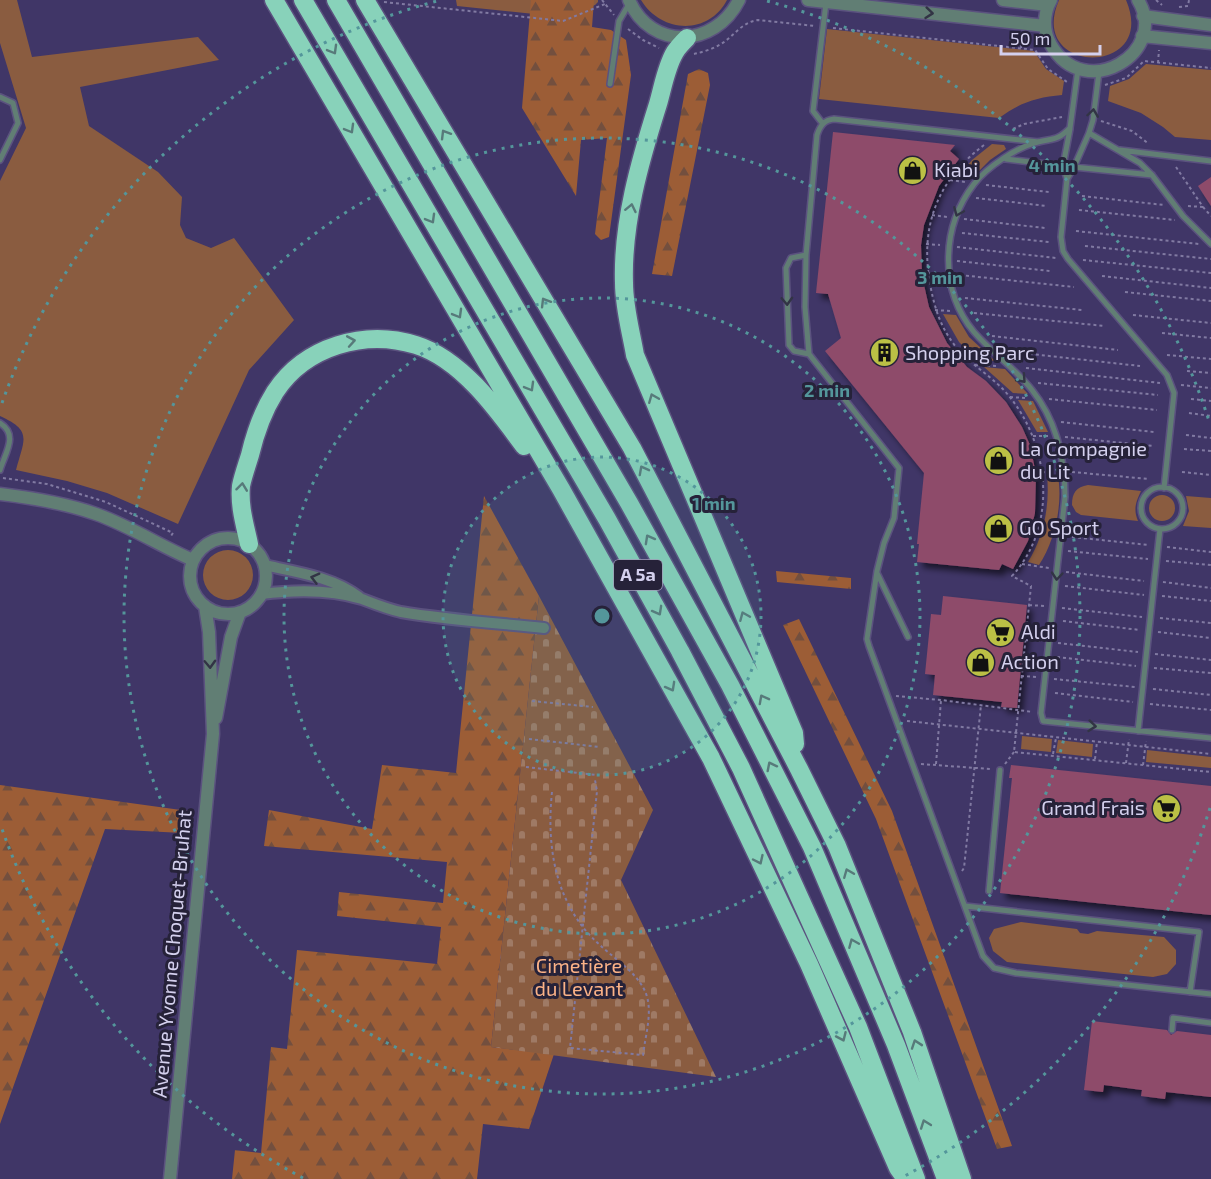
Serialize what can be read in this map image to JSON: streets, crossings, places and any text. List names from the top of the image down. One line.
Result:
{"streets":{"highway":["A 5a"],"street":["Avenue Yvonne Choquet-Bruhat"]},"parks":["Cimetière du Levant"],"places":{"shop":["Kiabi","La Compagnie du Lit","GO Sport","Action"],"building":["Shopping Parc"],"supermarket":["Aldi","Grand Frais"]},"scale_bar":"50 m","rings":["4 min","3 min","2 min","1 min"]}
